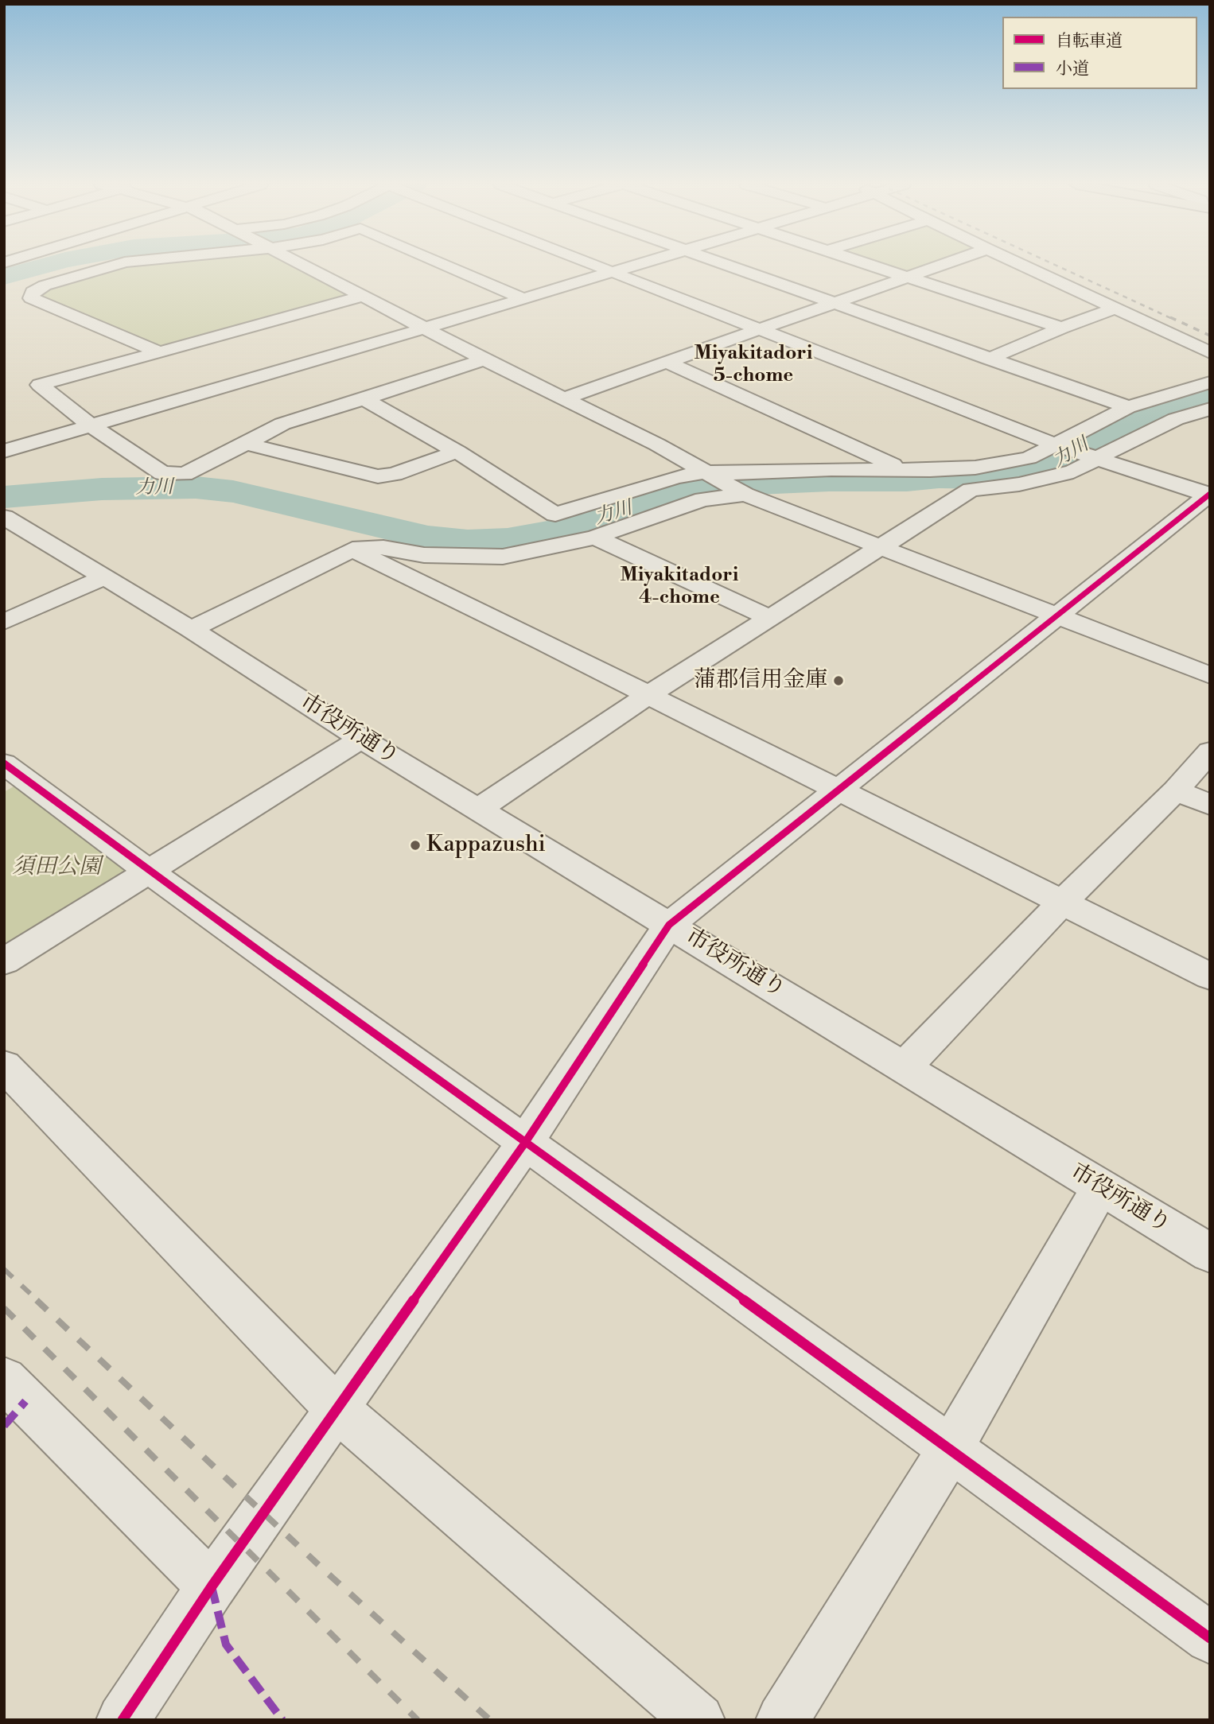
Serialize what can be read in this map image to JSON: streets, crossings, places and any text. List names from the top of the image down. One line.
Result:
{"streets":{"street":["市役所通り"]},"districts":["Miyakitadori 5-chome","Miyakitadori 4-chome"],"water":["力川"],"parks":["須田公園"],"places":["蒲郡信用金庫","Kappazushi"],"legend":["自転車道","小道"]}
